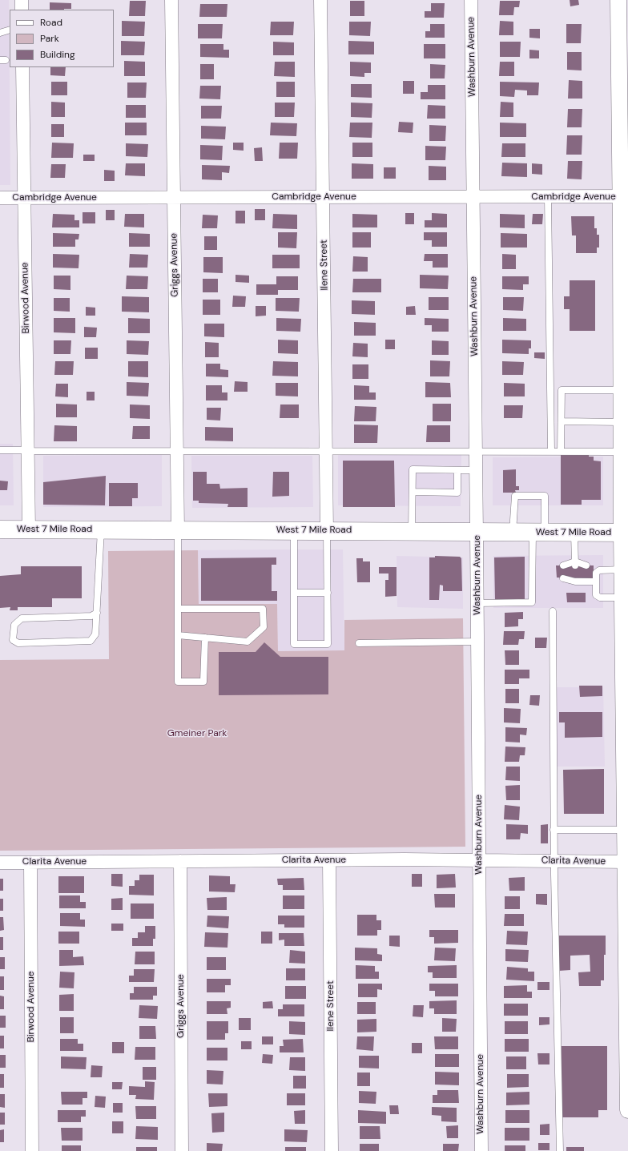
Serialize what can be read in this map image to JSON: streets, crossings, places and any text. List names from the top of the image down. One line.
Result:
{"streets":{"main road":["West 7 Mile Road"],"street":["Washburn Avenue","Cambridge Avenue","Griggs Avenue","Ilene Street","Birwood Avenue","Clarita Avenue"]},"crossings":[["Washburn Avenue","Cambridge Avenue"],["Washburn Avenue","West 7 Mile Road"],["Washburn Avenue","Clarita Avenue"],["Cambridge Avenue","Griggs Avenue"],["Cambridge Avenue","Ilene Street"],["Cambridge Avenue","Birwood Avenue"],["Griggs Avenue","West 7 Mile Road"],["Griggs Avenue","Clarita Avenue"],["Ilene Street","West 7 Mile Road"],["Ilene Street","Clarita Avenue"],["Birwood Avenue","West 7 Mile Road"],["Birwood Avenue","Clarita Avenue"]],"parks":["Gmeiner Park"],"legend":["Road","Park","Building"]}
